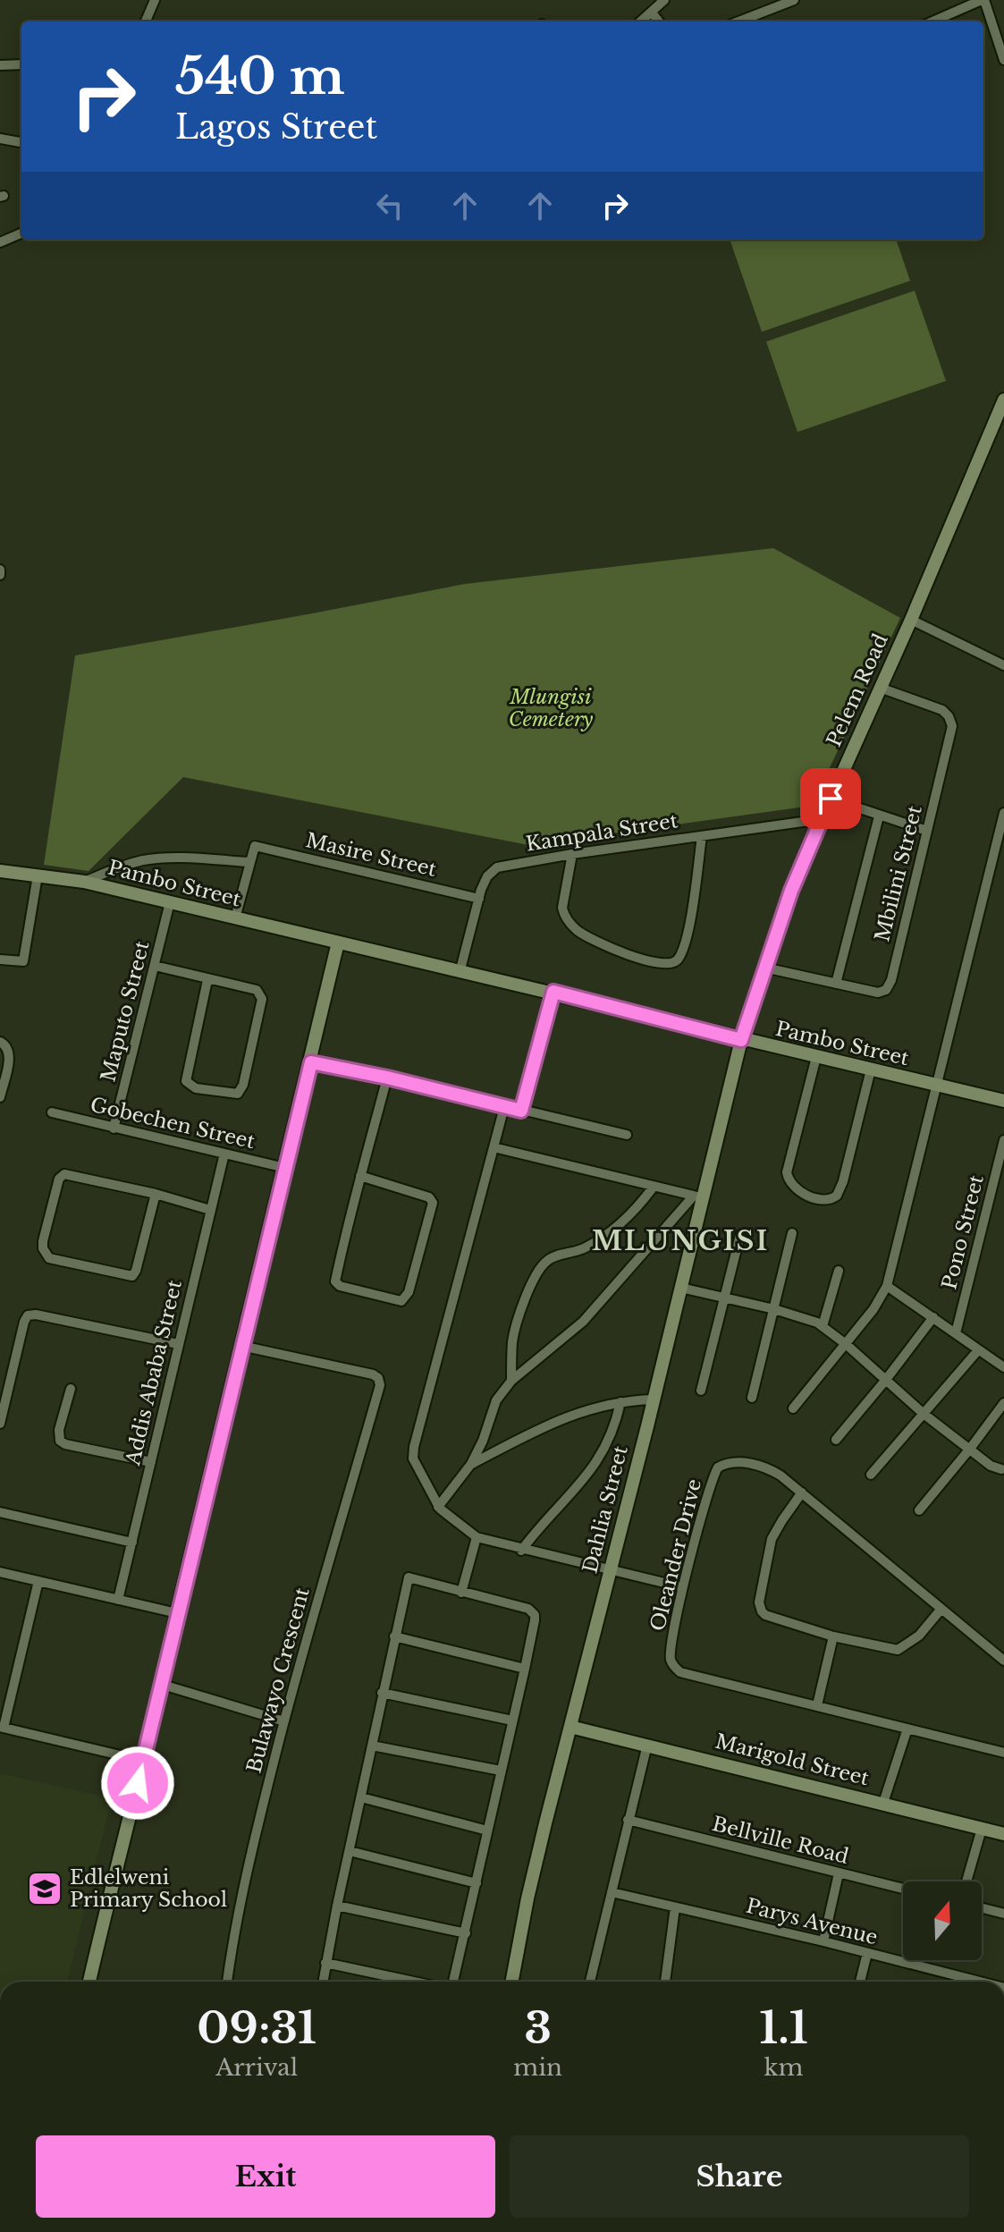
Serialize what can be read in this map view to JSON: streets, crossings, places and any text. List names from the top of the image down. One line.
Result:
{"streets":{"street":["Pelem Road","Kampala Street","Masire Street","Mbilini Street","Pambo Street","Maputo Street","Gobechen Street","Pono Street","Addis Ababa Street","Dahlia Street","Oleander Drive","Bulawayo Crescent","Marigold Street","Bellville Road","Parys Avenue"]},"crossings":[["Pelem Road","Kampala Street"],["Pelem Road","Mbilini Street"],["Pelem Road","Pambo Street"],["Pelem Road","Dahlia Street"],["Kampala Street","Masire Street"],["Kampala Street","Pambo Street"],["Pambo Street","Maputo Street"],["Pambo Street","Dahlia Street"],["Maputo Street","Gobechen Street"],["Gobechen Street","Addis Ababa Street"],["Dahlia Street","Marigold Street"]],"districts":["MLUNGISI"],"parks":["Mlungisi Cemetery"],"places":{"school or university":["Edlelweni Primary School"]},"north":"top","page":{"turn":["540 m","Lagos Street"],"eta":["09:31","Arrival","3","min","1.1","km"],"buttons":["Exit","Share"]}}
